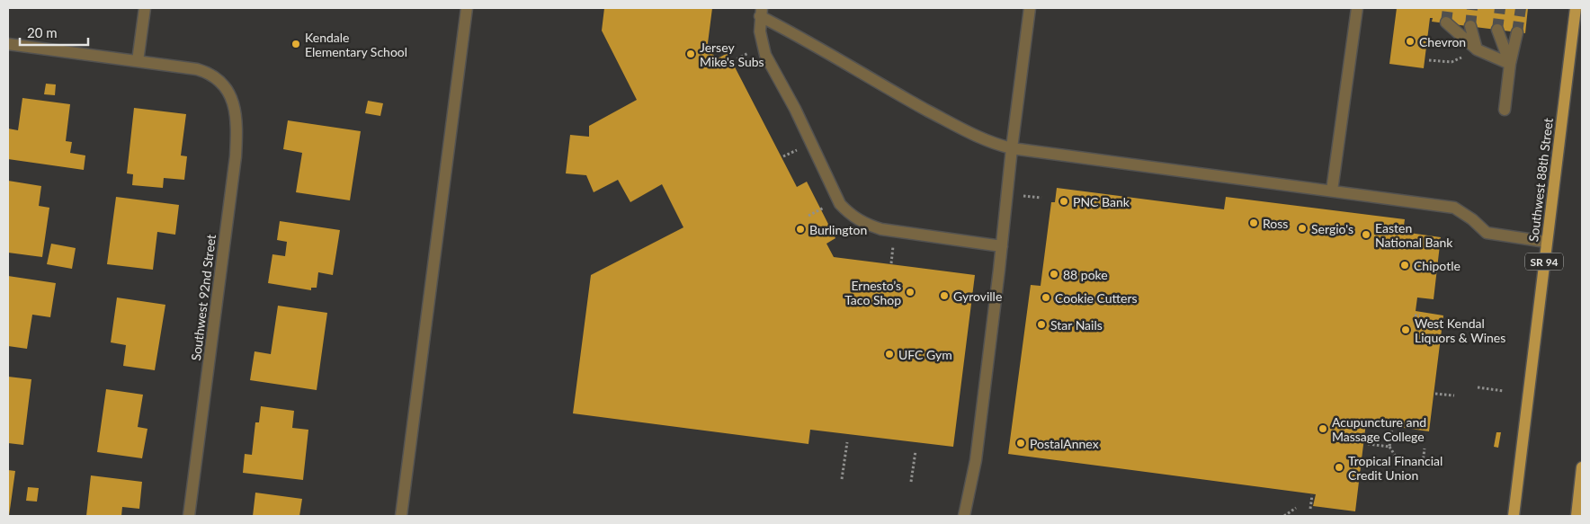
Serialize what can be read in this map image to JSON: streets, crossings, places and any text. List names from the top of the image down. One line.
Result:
{"streets":{"main road":["Southwest 88th Street","SR 94"],"street":["Southwest 92nd Street"]},"places":["Chevron","Kendale Elementary School","Jersey Mike's Subs","PNC Bank","Ross","Sergio's","Burlington","Easten National Bank","Chipotle","88 poke","Ernesto’s Taco Shop","Gyroville","Cookie Cutters","Star Nails","West Kendal Liquors & Wines","UFC Gym","Acupuncture and Massage College","PostalAnnex","Tropical Financial Credit Union"],"scale_bar":"20 m"}
